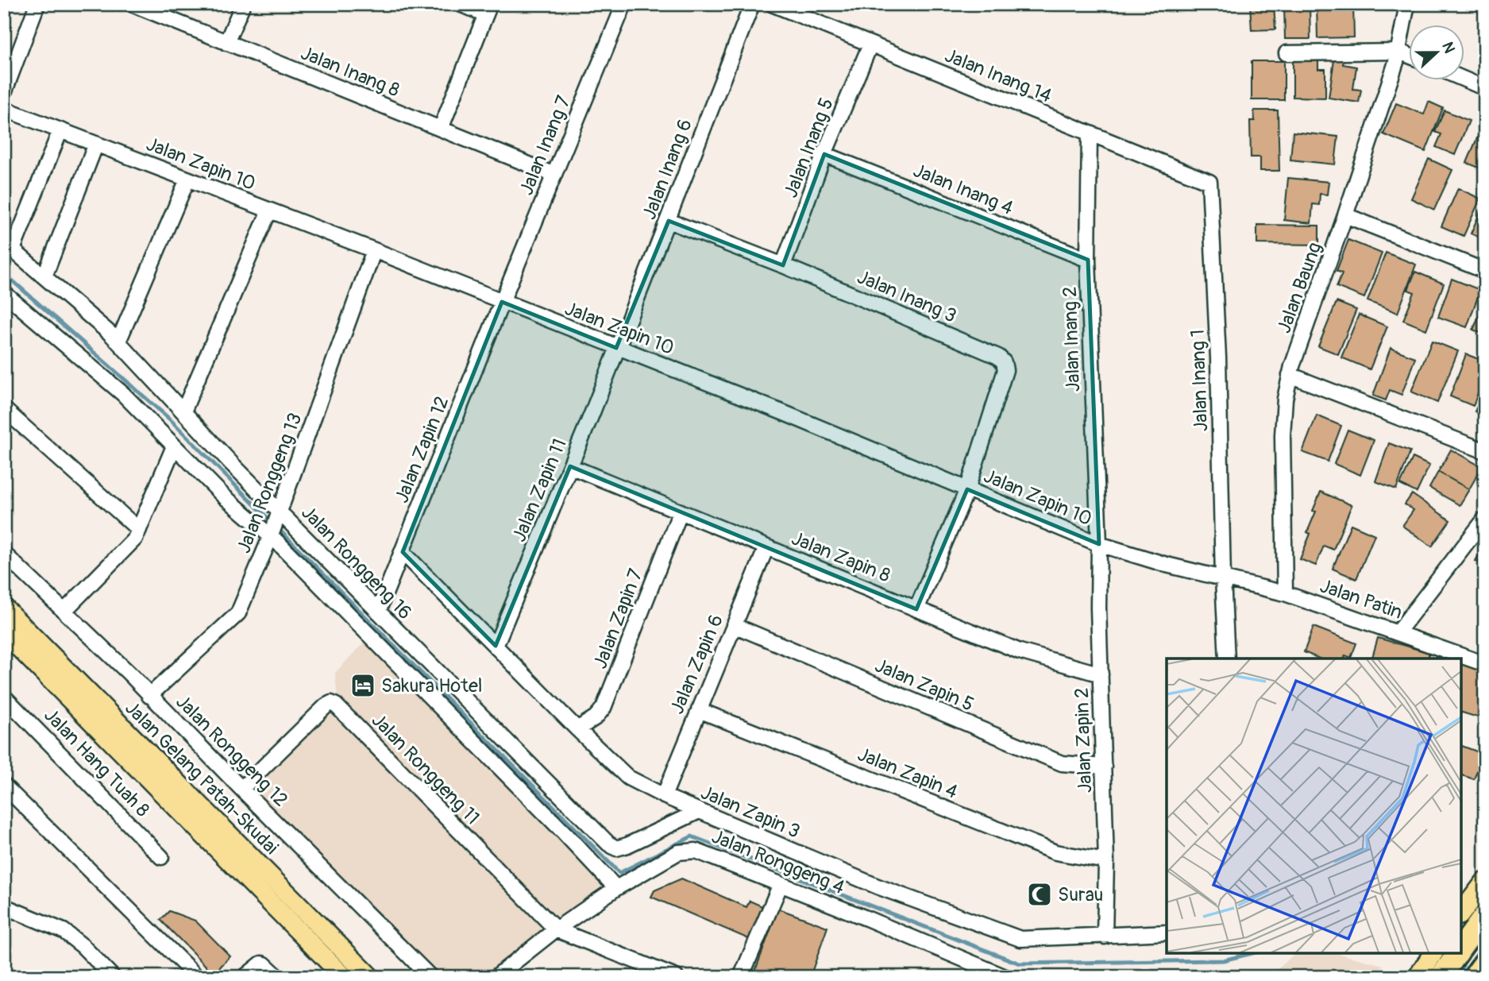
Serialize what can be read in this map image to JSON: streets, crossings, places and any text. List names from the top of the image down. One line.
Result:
{"streets":{"main road":["Jalan Gelang Patah-Skudai"],"street":["Jalan Inang 8","Jalan Inang 14","Jalan Inang 7","Jalan Inang 5","Jalan Zapin 10","Jalan Inang 6","Jalan Inang 4","Jalan Baung","Jalan Inang 3","Jalan Inang 2","Jalan Inang 1","Jalan Zapin 12","Jalan Ronggeng 13","Jalan Zapin 11","Jalan Zapin 8","Jalan Ronggeng 16","Jalan Patin","Jalan Zapin 7","Jalan Zapin 6","Jalan Zapin 5","Jalan Zapin 2","Jalan Ronggeng 12","Jalan Hang Tuah 8","Jalan Ronggeng 11","Jalan Zapin 4","Jalan Zapin 3","Jalan Ronggeng 4"]},"crossings":[["Jalan Inang 8","Jalan Inang 7"],["Jalan Inang 14","Jalan Inang 5"],["Jalan Inang 14","Jalan Inang 2"],["Jalan Inang 14","Jalan Inang 1"],["Jalan Inang 7","Jalan Zapin 10"],["Jalan Inang 7","Jalan Zapin 12"],["Jalan Inang 5","Jalan Inang 4"],["Jalan Inang 5","Jalan Inang 3"],["Jalan Zapin 10","Jalan Inang 6"],["Jalan Zapin 10","Jalan Inang 3"],["Jalan Zapin 10","Jalan Inang 2"],["Jalan Zapin 10","Jalan Inang 1"],["Jalan Zapin 10","Jalan Zapin 12"],["Jalan Zapin 10","Jalan Ronggeng 13"],["Jalan Zapin 10","Jalan Zapin 11"],["Jalan Zapin 10","Jalan Patin"],["Jalan Zapin 10","Jalan Zapin 2"],["Jalan Inang 6","Jalan Inang 3"],["Jalan Inang 6","Jalan Zapin 11"],["Jalan Inang 4","Jalan Inang 2"],["Jalan Baung","Jalan Patin"],["Jalan Inang 2","Jalan Zapin 2"],["Jalan Inang 1","Jalan Patin"],["Jalan Zapin 12","Jalan Ronggeng 16"],["Jalan Zapin 12","Jalan Zapin 3"],["Jalan Ronggeng 13","Jalan Ronggeng 16"],["Jalan Ronggeng 13","Jalan Ronggeng 12"],["Jalan Zapin 11","Jalan Zapin 8"],["Jalan Zapin 11","Jalan Zapin 3"],["Jalan Zapin 8","Jalan Zapin 7"],["Jalan Zapin 8","Jalan Zapin 6"],["Jalan Zapin 8","Jalan Zapin 2"],["Jalan Ronggeng 16","Jalan Zapin 3"],["Jalan Zapin 7","Jalan Zapin 3"],["Jalan Zapin 6","Jalan Zapin 5"],["Jalan Zapin 6","Jalan Zapin 4"],["Jalan Zapin 6","Jalan Zapin 3"],["Jalan Zapin 5","Jalan Zapin 2"],["Jalan Zapin 2","Jalan Zapin 4"],["Jalan Zapin 2","Jalan Zapin 3"],["Jalan Ronggeng 12","Jalan Ronggeng 11"],["Jalan Ronggeng 11","Jalan Ronggeng 4"]],"places":{"hotel":["Sakura Hotel"],"mosque":["Surau"]},"north":"right"}
